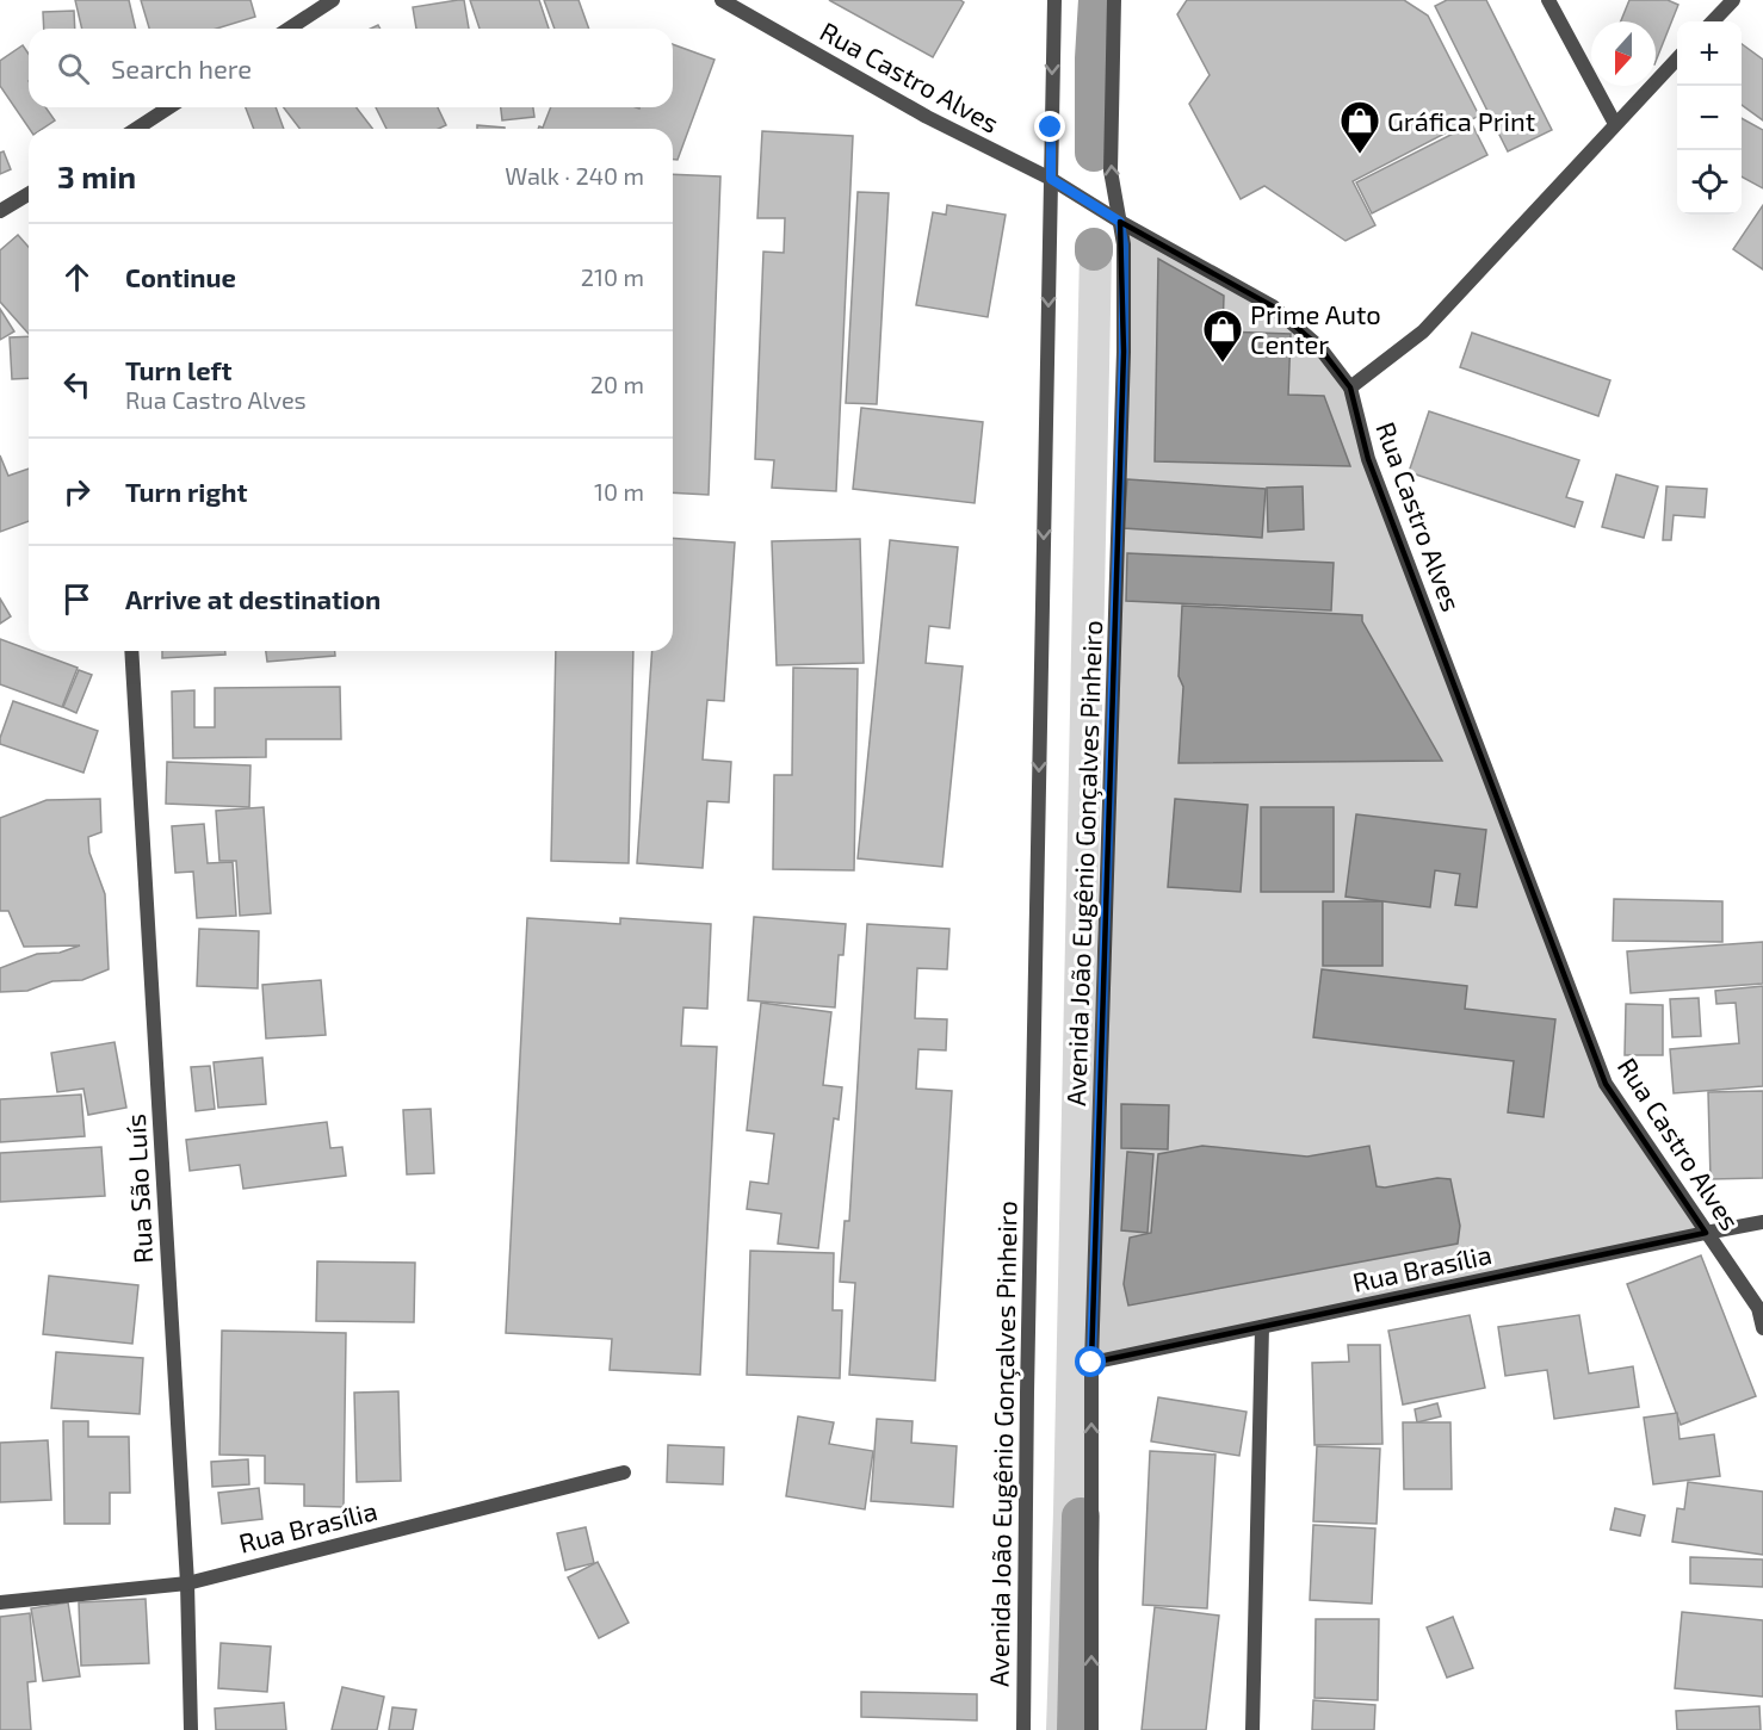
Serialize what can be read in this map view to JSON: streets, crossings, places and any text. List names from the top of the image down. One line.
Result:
{"streets":{"street":["Rua Castro Alves","Avenida João Eugênio Gonçalves Pinheiro","Rua São Luís","Rua Brasília"]},"crossings":[["Rua Castro Alves","Avenida João Eugênio Gonçalves Pinheiro"],["Rua Castro Alves","Rua Brasília"],["Avenida João Eugênio Gonçalves Pinheiro","Rua Brasília"],["Rua São Luís","Rua Brasília"]],"places":{"shop":["Gráfica Print","Prime Auto Center"]},"north":"bottom","page":{"map_buttons":["+","−"],"search":"Search here","heading":["3 min","Walk · 240 m"],"list":[["Continue","210 m"],["Turn left","Rua Castro Alves","20 m"],["Turn right","10 m"],"Arrive at destination"]}}
